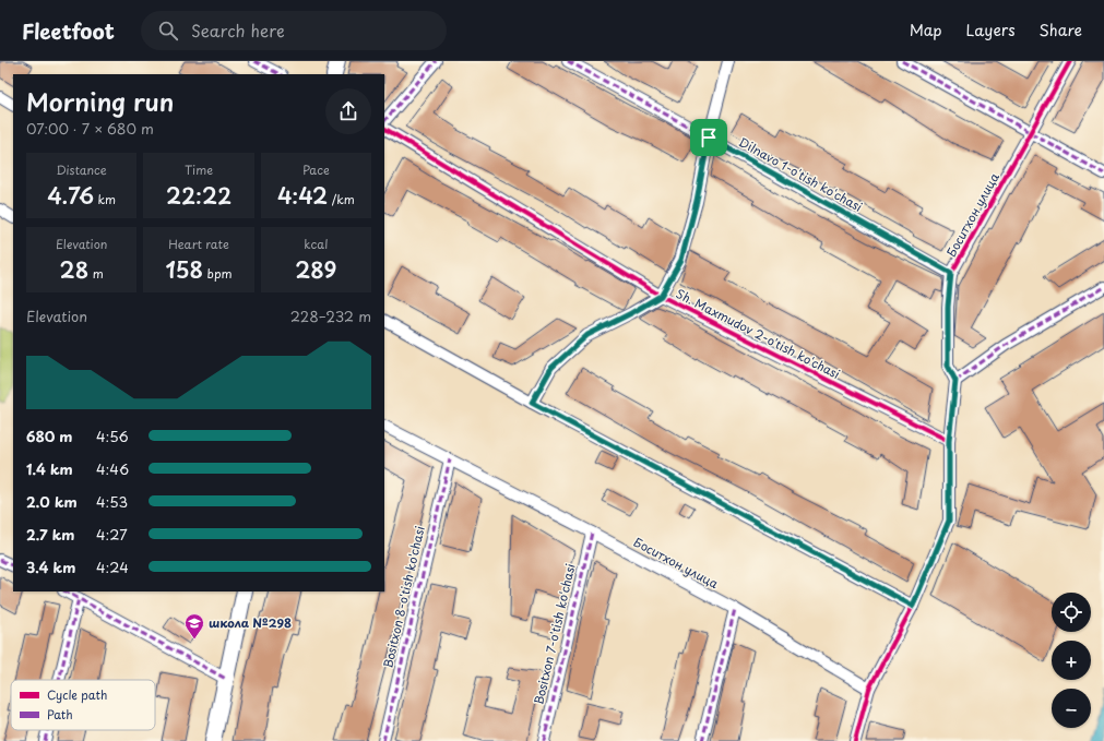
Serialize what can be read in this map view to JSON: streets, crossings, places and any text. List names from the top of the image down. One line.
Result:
{"streets":{"street":["Dilnavo 1-o'tish ko'chasi","Боситхон улица","Sh. Maxmudov 2-o'tish ko'chasi","Bositxon 8-o'tish ko'chasi","Bositxon 7-o'tish ko'chasi"]},"crossings":[["Dilnavo 1-o'tish ko'chasi","Боситхон улица"],["Боситхон улица","Sh. Maxmudov 2-o'tish ko'chasi"],["Боситхон улица","Bositxon 8-o'tish ko'chasi"],["Боситхон улица","Bositxon 7-o'tish ko'chasi"]],"places":{"school or university":["школа №298"]},"legend":["Cycle path","Path"],"page":{"header":"Fleetfoot","search":"Search here","nav":["Map","Layers","Share"],"heading":["Morning run","07:00 · 7 × 680 m"],"stats":[["Distance","4.76 km"],["Time","22:22"],["Pace","4:42 /km"],["Elevation","28 m"],["Heart rate","158 bpm"],["kcal","289"]],"chart":["Elevation","228–232 m"],"list":[{"name":"680 m","note":"4:56"},{"name":"1.4 km","note":"4:46"},{"name":"2.0 km","note":"4:53"},{"name":"2.7 km","note":"4:27"},{"name":"3.4 km","note":"4:24"}],"map_buttons":["+","−"]}}
